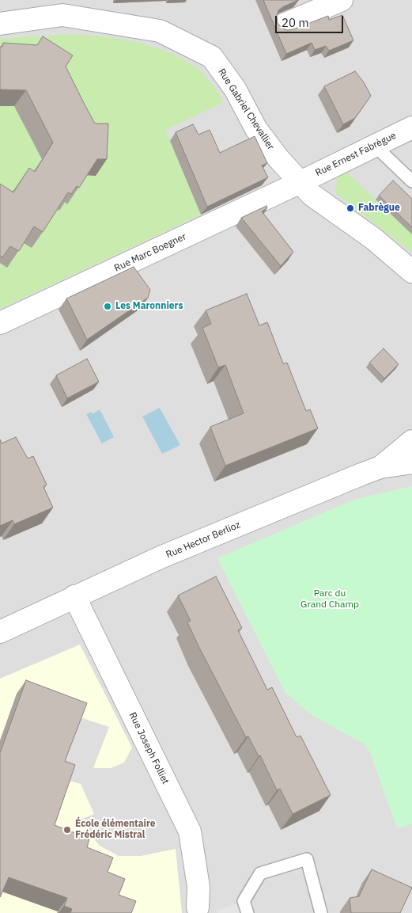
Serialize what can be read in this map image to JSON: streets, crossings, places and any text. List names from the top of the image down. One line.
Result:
{"streets":{"street":["Rue Gabriel Chevallier","Rue Ernest Fabrègue","Rue Marc Boegner","Rue Hector Berlioz","Rue Joseph Folliet"]},"crossings":[["Rue Gabriel Chevallier","Rue Ernest Fabrègue"],["Rue Gabriel Chevallier","Rue Marc Boegner"],["Rue Ernest Fabrègue","Rue Marc Boegner"],["Rue Hector Berlioz","Rue Joseph Folliet"]],"parks":["Parc du Grand Champ"],"places":["Fabrègue","Les Maronniers","École élémentaire Frédéric Mistral"],"scale_bar":"20 m"}
